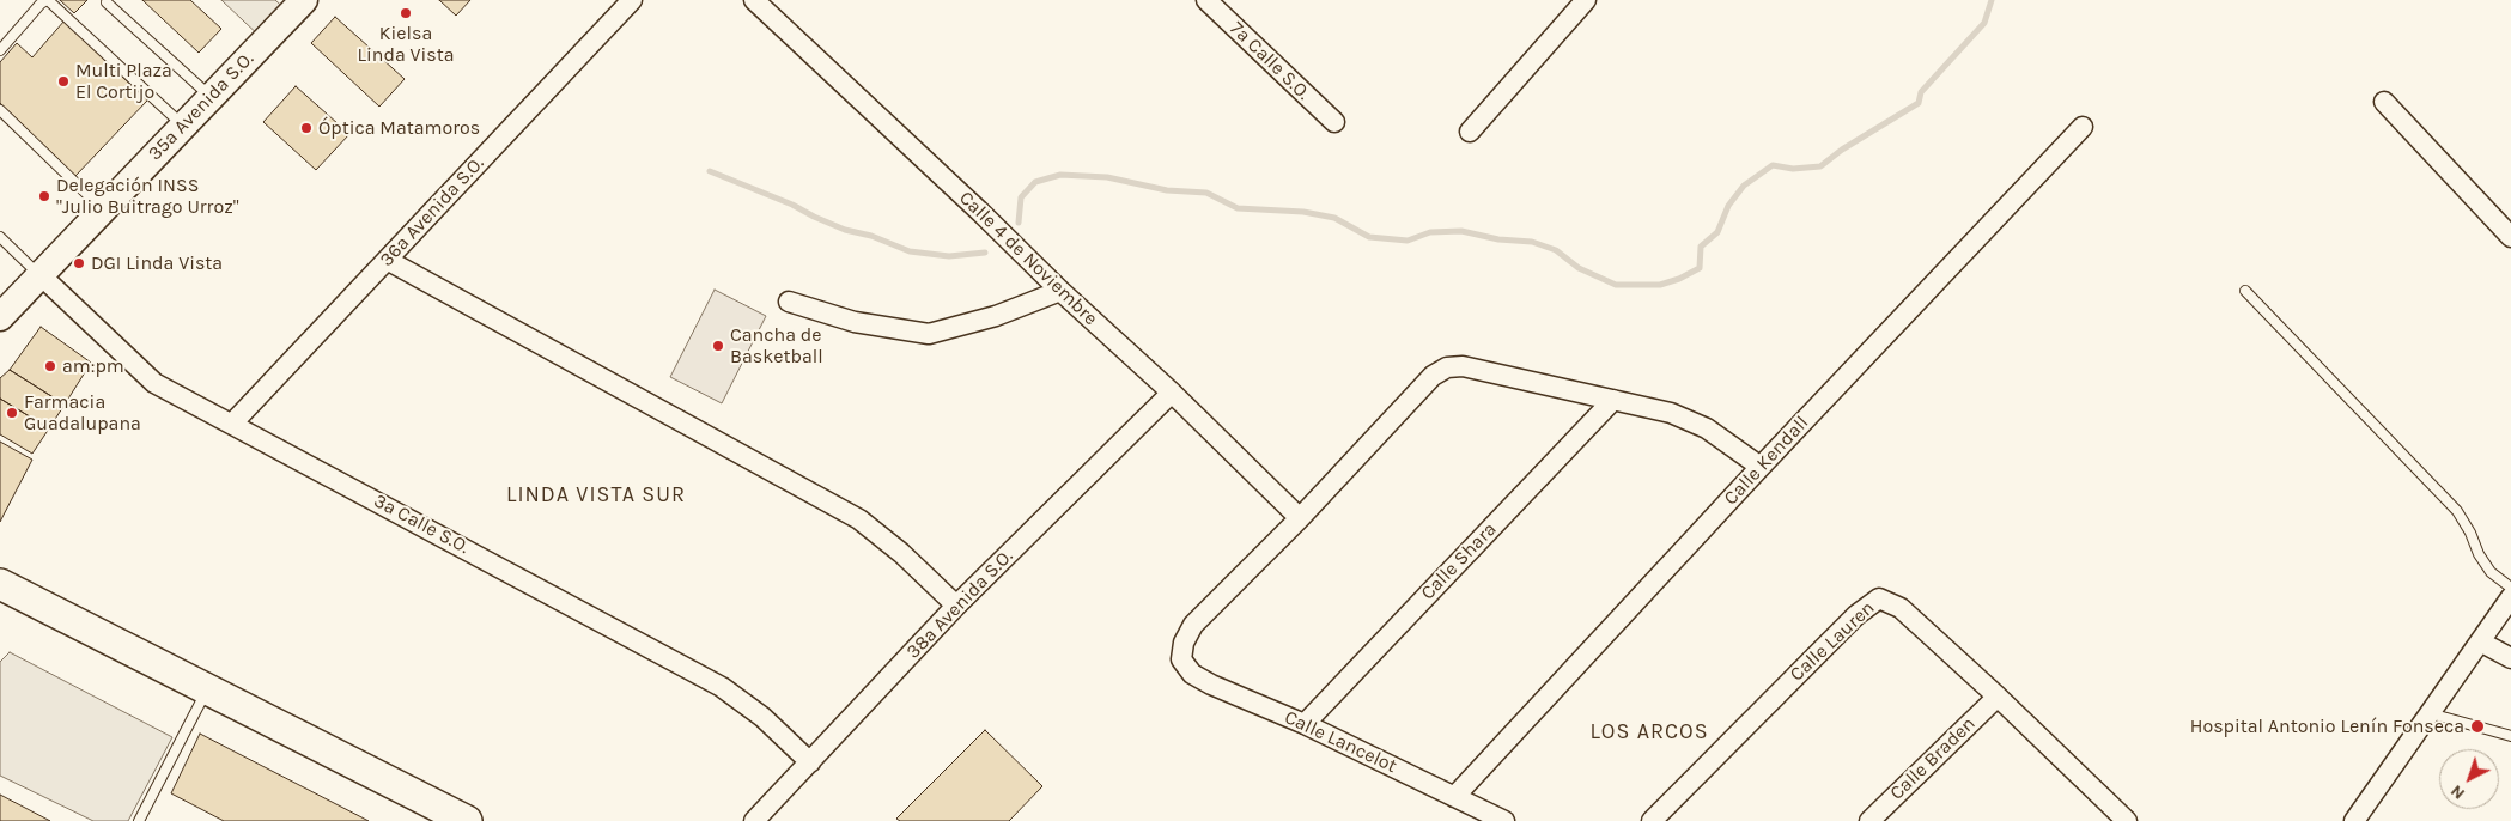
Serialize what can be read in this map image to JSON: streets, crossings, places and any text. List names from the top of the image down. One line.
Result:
{"streets":{"main road":["35a Avenida S.O."],"street":["7a Calle S.O.","36a Avenida S.O.","Calle 4 de Noviembre","Calle Kendall","3a Calle S.O.","Calle Shara","38a Avenida S.O.","Calle Lauren","Calle Lancelot","Calle Braden"]},"crossings":[["35a Avenida S.O.","3a Calle S.O."],["36a Avenida S.O.","3a Calle S.O."],["Calle 4 de Noviembre","38a Avenida S.O."],["Calle 4 de Noviembre","Calle Lancelot"],["Calle Kendall","Calle Lancelot"],["3a Calle S.O.","38a Avenida S.O."],["Calle Shara","Calle Lancelot"],["Calle Lauren","Calle Braden"]],"districts":["LINDA VISTA SUR","LOS ARCOS"],"places":["Kielsa Linda Vista","Multi Plaza El Cortijo","Óptica Matamoros","Delegación INSS \"Julio Buitrago Urroz\"","DGI Linda Vista","Cancha de Basketball","am:pm","Farmacia Guadalupana","Hospital Antonio Lenín Fonseca"],"north":"bottom left"}
